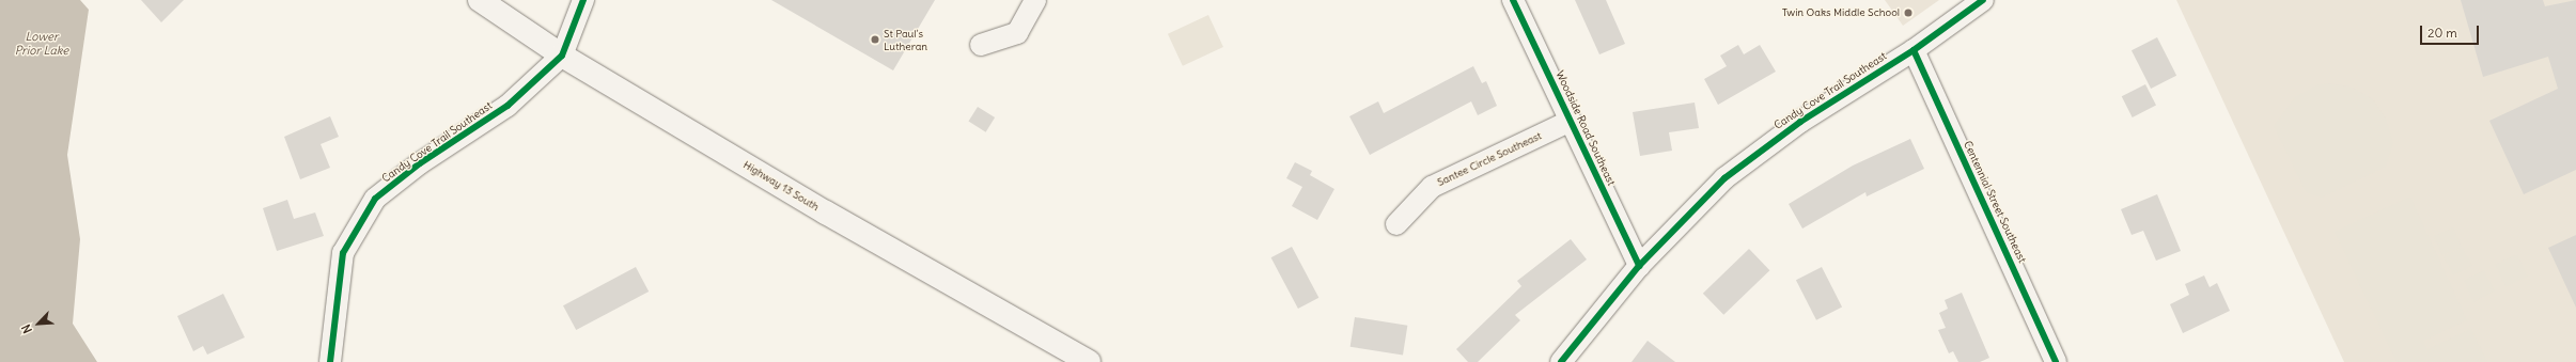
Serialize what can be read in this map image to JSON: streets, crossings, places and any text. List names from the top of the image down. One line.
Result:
{"streets":{"main road":["Highway 13 South"],"street":["Candy Cove Trail Southeast","Woodside Road Southeast","Santee Circle Southeast","Centennial Street Southeast"]},"crossings":[["Candy Cove Trail Southeast","Woodside Road Southeast"],["Candy Cove Trail Southeast","Highway 13 South"],["Candy Cove Trail Southeast","Centennial Street Southeast"],["Woodside Road Southeast","Santee Circle Southeast"]],"water":["Lower Prior Lake"],"places":["Twin Oaks Middle School","St Paul's Lutheran"],"scale_bar":"20 m","north":"bottom left"}
